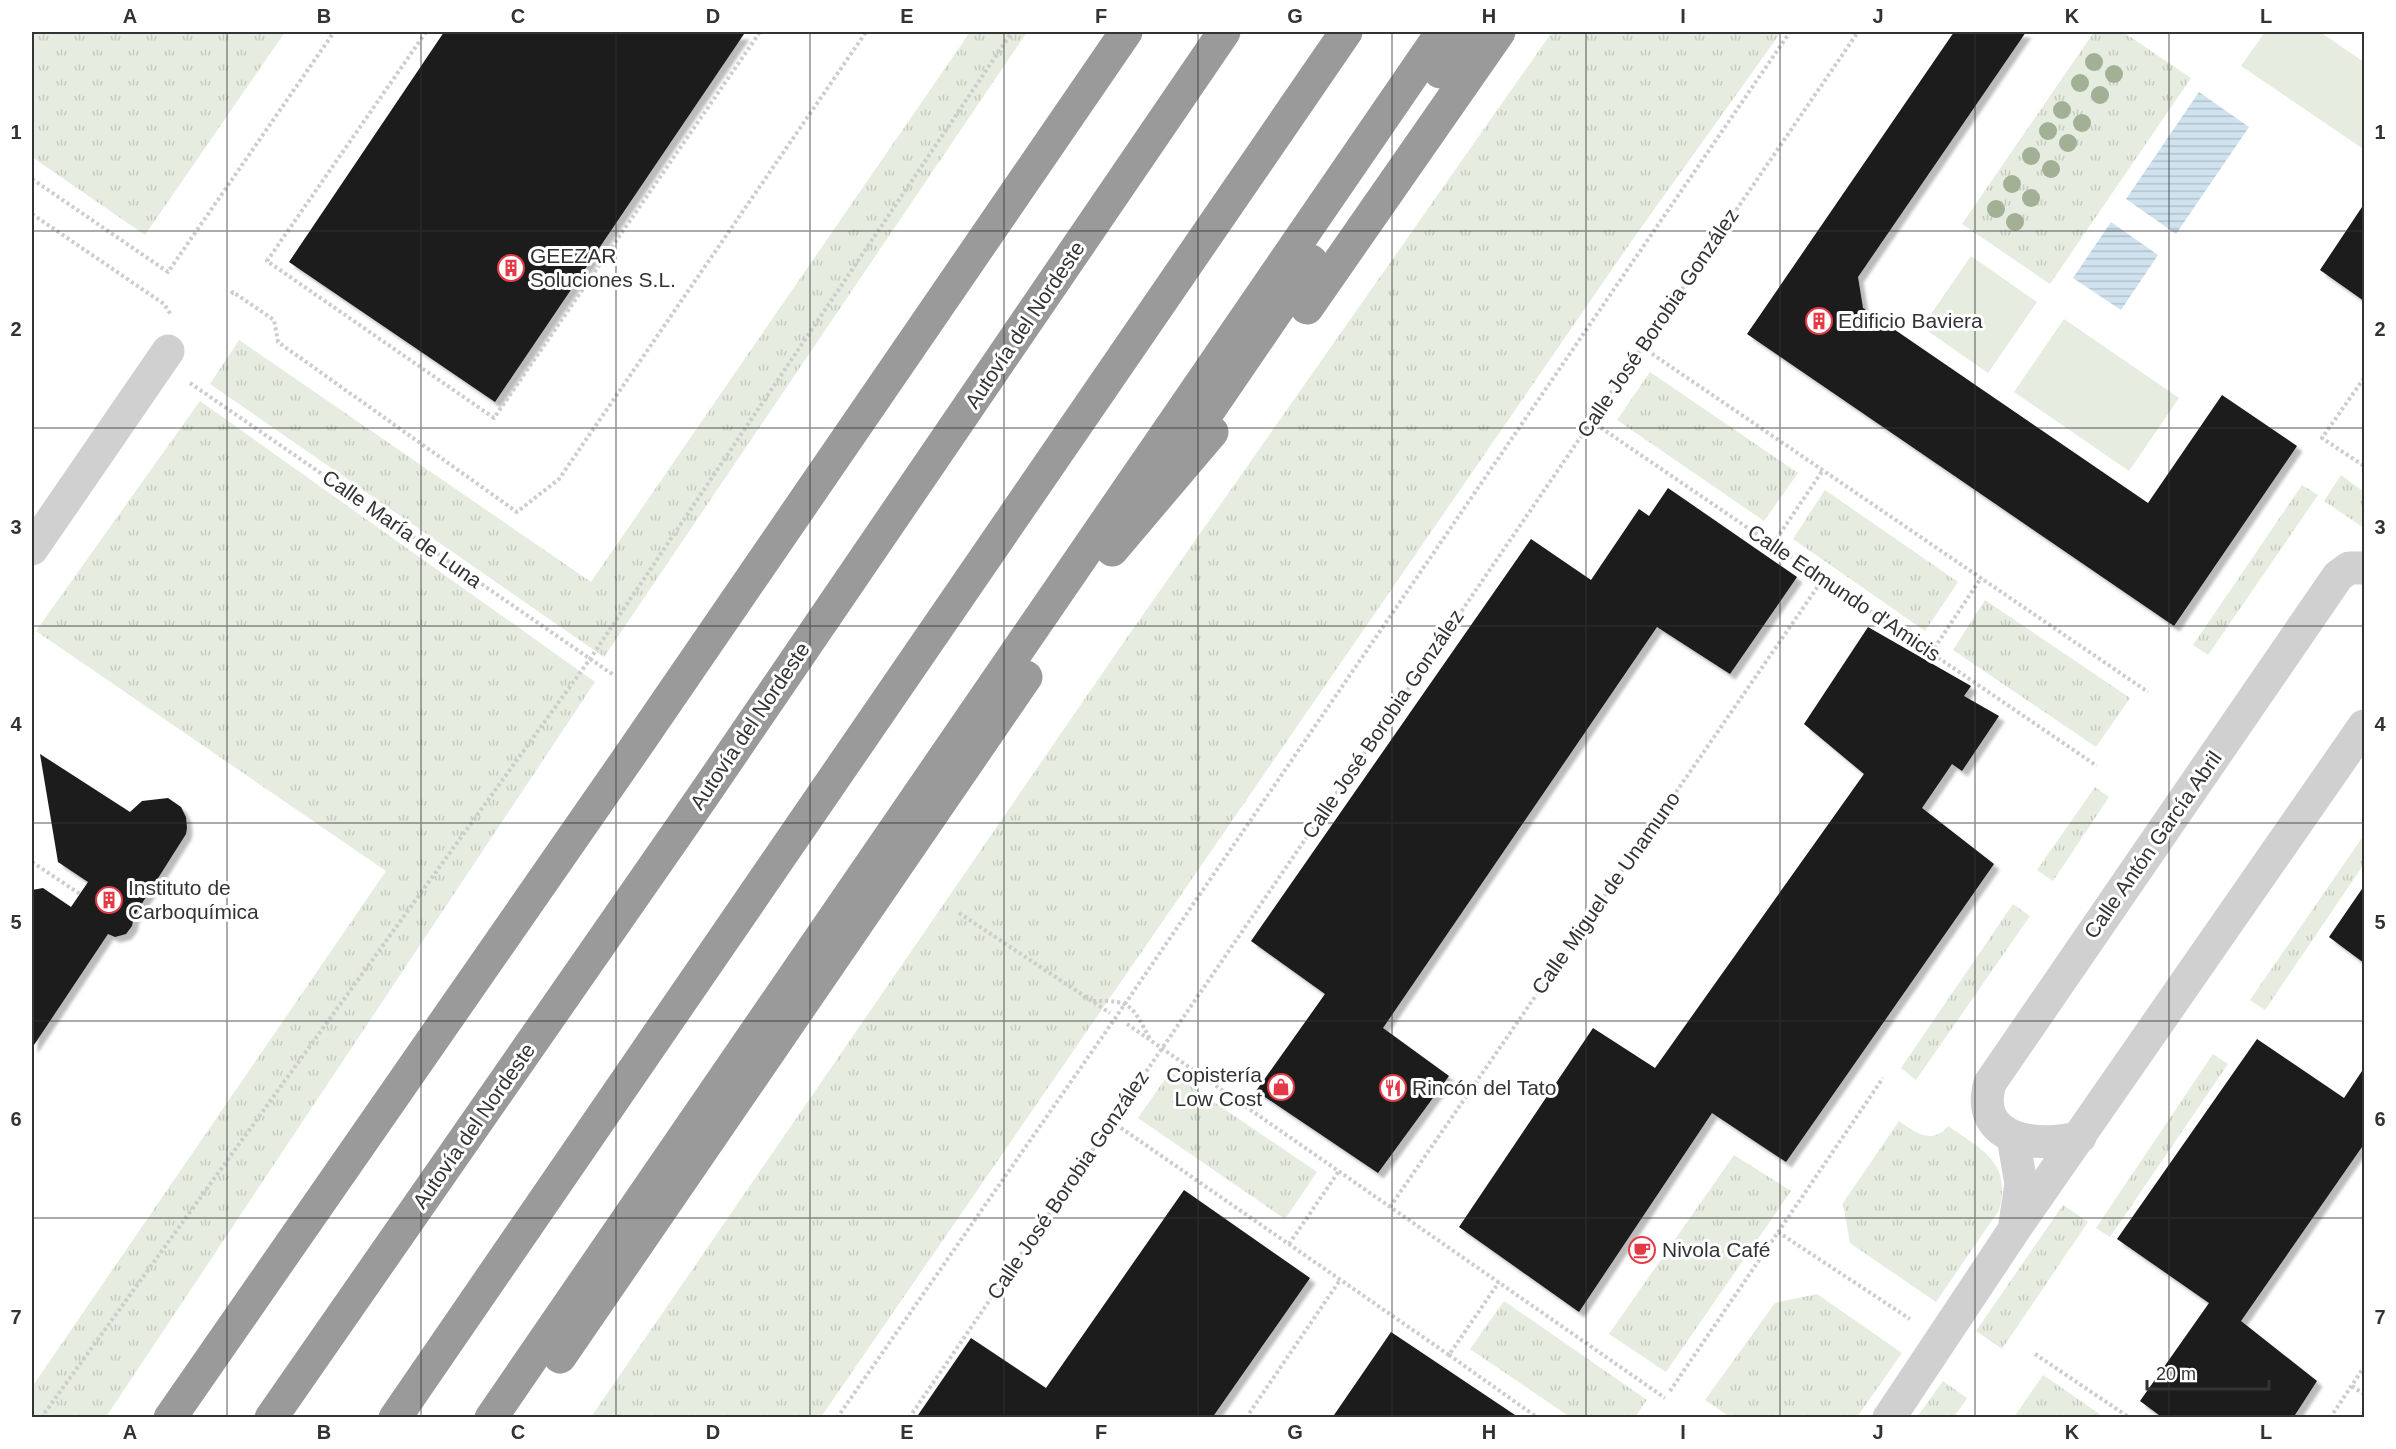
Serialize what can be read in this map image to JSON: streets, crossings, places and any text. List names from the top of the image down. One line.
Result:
{"streets":{"highway":["Autovía del Nordeste"],"street":["Calle Antón García Abril"],"path":["Calle José Borobia González","Calle María de Luna","Calle Edmundo d'Amicis","Calle Miguel de Unamuno"]},"crossings":[["Calle José Borobia González","Calle Edmundo d'Amicis"],["Calle Edmundo d'Amicis","Calle Miguel de Unamuno"]],"places":{"building":["GEEZAR Soluciones S.L.","Edificio Baviera","Instituto de Carboquímica"],"shop":["Copistería Low Cost"],"restaurant":["Rincón del Tato"],"cafe":["Nivola Café"]},"scale_bar":"20 m","grid":{"columns":["A","B","C","D","E","F","G","H","I","J","K","L"],"rows":["1","2","3","4","5","6","7"]}}
